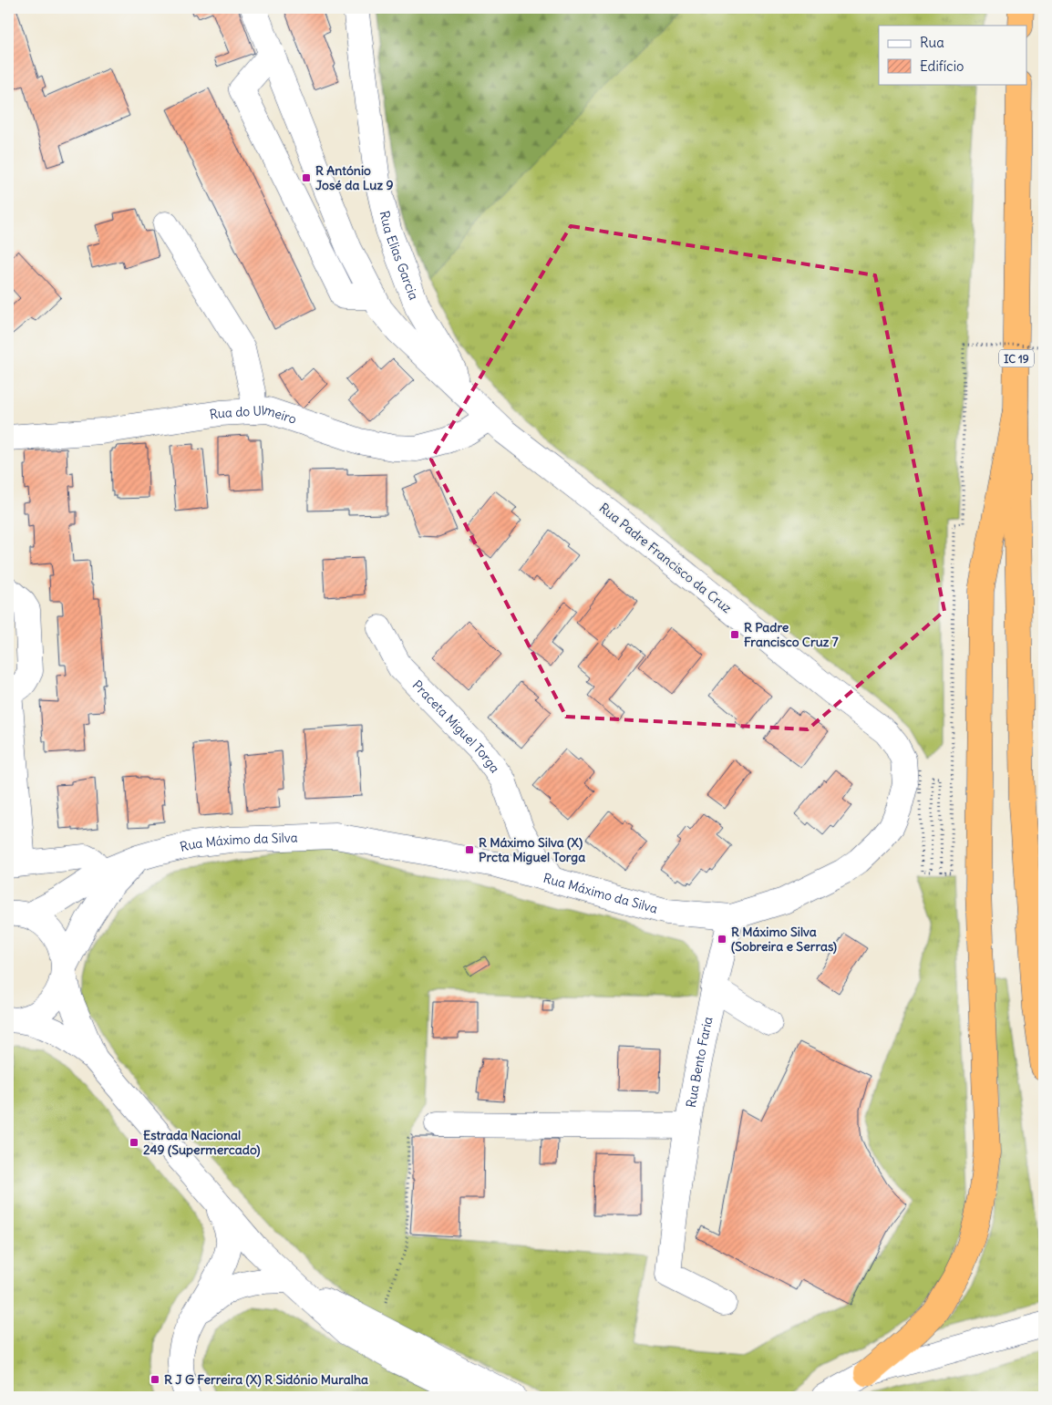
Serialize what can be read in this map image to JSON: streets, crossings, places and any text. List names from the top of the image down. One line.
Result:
{"streets":{"highway":["IC 19"],"street":["Rua Elias Garcia","Rua do Ulmeiro","Rua Padre Francisco da Cruz","Praceta Miguel Torga","Rua Máximo da Silva","Rua Bento Faria"]},"crossings":[["Rua Elias Garcia","Rua Padre Francisco da Cruz"],["Rua do Ulmeiro","Rua Padre Francisco da Cruz"],["Rua Padre Francisco da Cruz","Rua Máximo da Silva"],["Praceta Miguel Torga","Rua Máximo da Silva"],["Rua Máximo da Silva","Rua Bento Faria"]],"places":{"transit":["R António José da Luz 9","R Padre Francisco Cruz 7","R Máximo Silva (X) Prcta Miguel Torga","R Máximo Silva (Sobreira e Serras)","Estrada Nacional 249 (Supermercado)","R J G Ferreira (X) R Sidónio Muralha"]},"legend":["Rua","Edifício"]}
